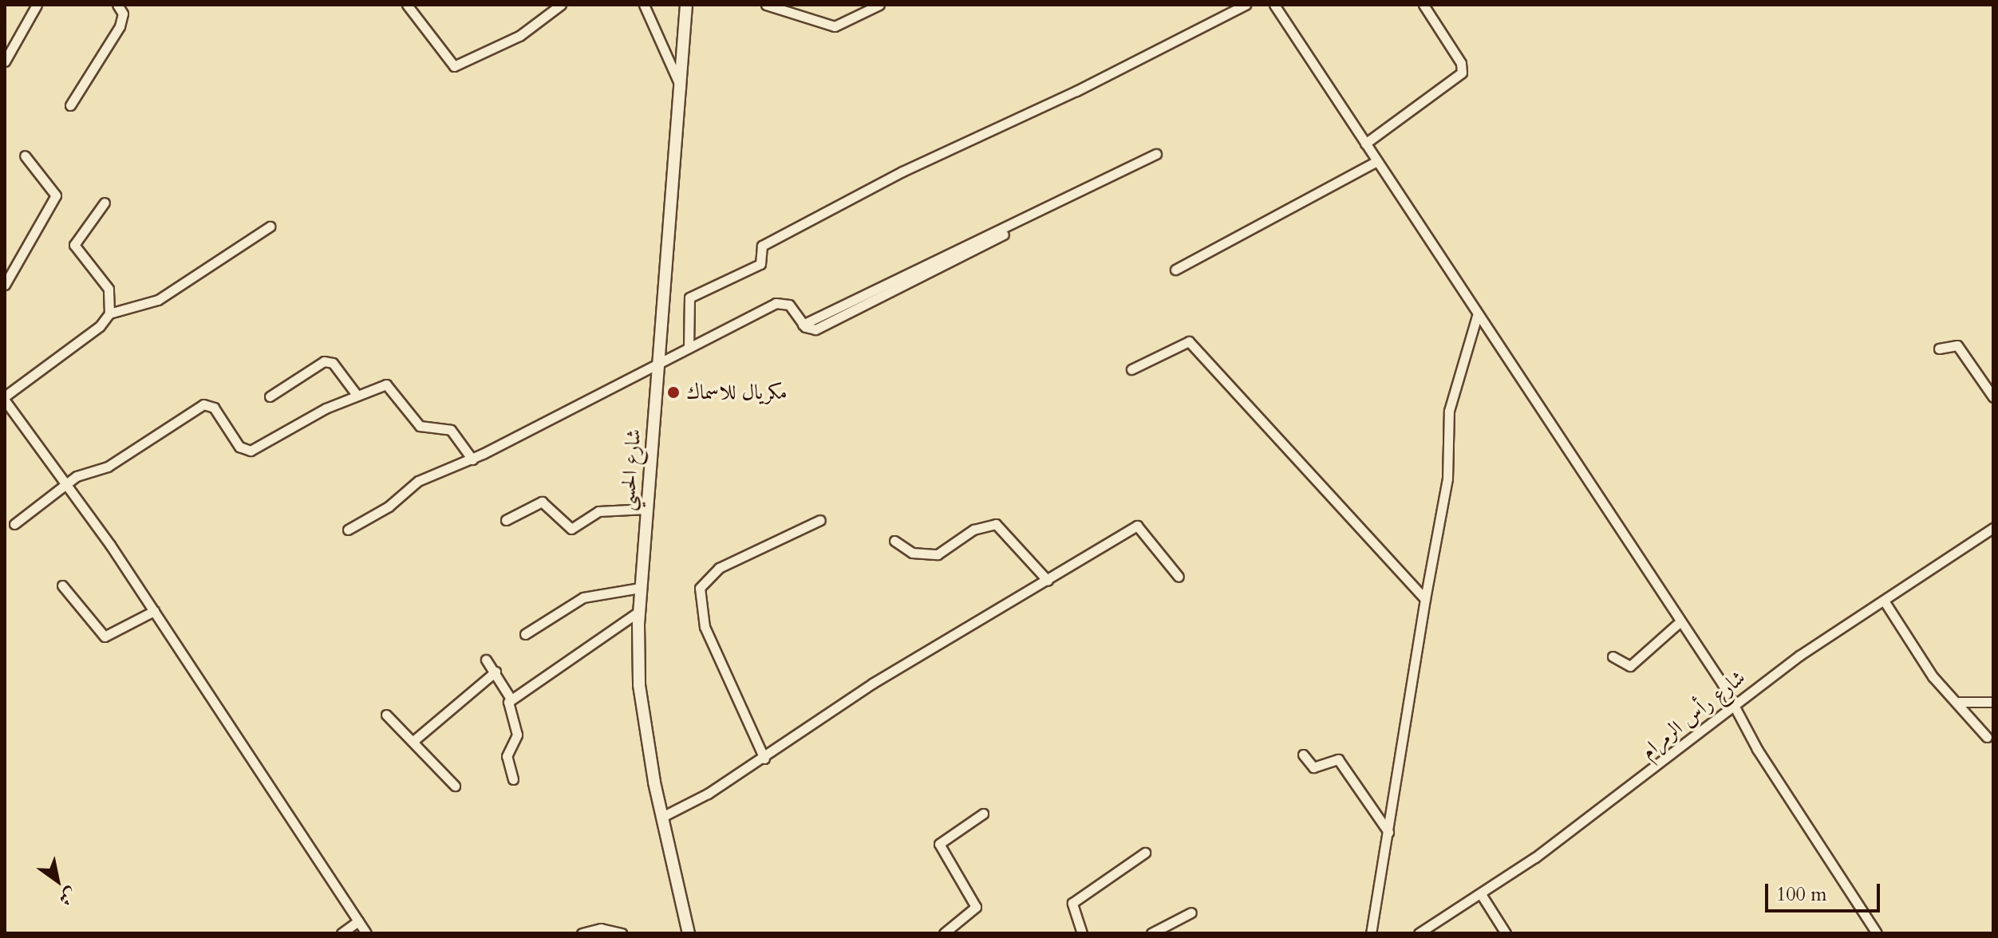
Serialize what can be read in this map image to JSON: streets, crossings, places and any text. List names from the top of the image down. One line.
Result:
{"streets":{"street":["شارع الحسي","شارع رأس الرمرام"]},"places":["مكريال للاسماك"],"scale_bar":"100 m","north":"bottom right"}
